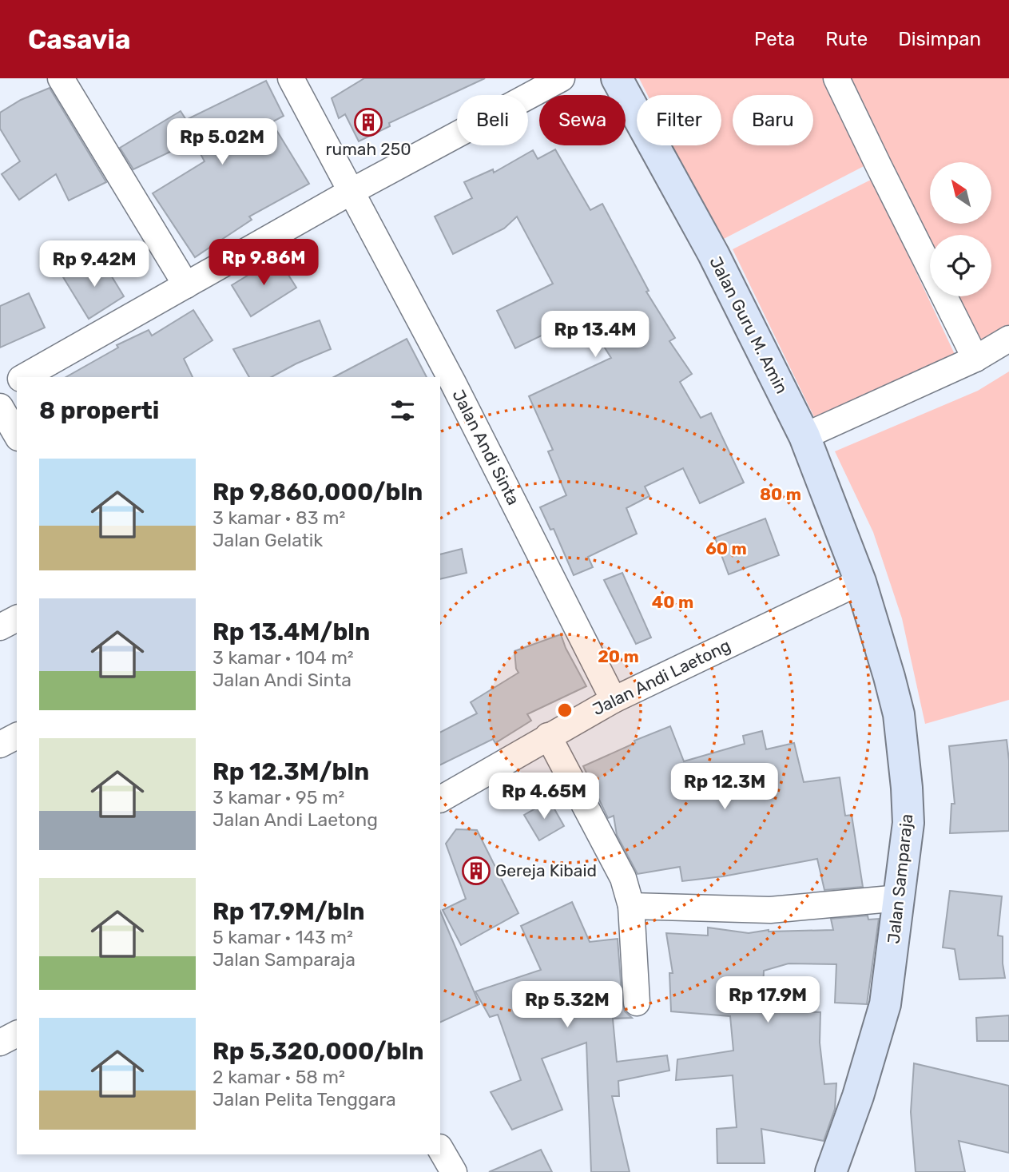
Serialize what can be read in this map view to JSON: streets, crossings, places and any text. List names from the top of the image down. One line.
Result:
{"streets":{"main road":["Jalan Guru M. Amin","Jalan Samparaja"],"street":["Jalan Andi Sinta","Jalan Andi Laetong"]},"crossings":[["Jalan Guru M. Amin","Jalan Andi Laetong"],["Jalan Guru M. Amin","Jalan Samparaja"],["Jalan Andi Sinta","Jalan Andi Laetong"],["Jalan Andi Laetong","Jalan Samparaja"]],"places":{"building":["rumah 250","Gereja Kibaid"]},"north":"top left","page":{"header":"Casavia","nav":["Peta","Rute","Disimpan"],"chip":["Beli","Sewa","Filter","Baru"],"price":["Rp 5.02M","Rp 9.86M","Rp 9.42M","Rp 13.4M","Rp 12.3M","Rp 4.65M","Rp 17.9M","Rp 5.32M"],"heading":"8 properti","list":[{"name":"Rp 9,860,000/bln","note":"3 kamar · 83 m² · Jalan Gelatik"},{"name":"Rp 13.4M/bln","note":"3 kamar · 104 m² · Jalan Andi Sinta"},{"name":"Rp 12.3M/bln","note":"3 kamar · 95 m² · Jalan Andi Laetong"},{"name":"Rp 17.9M/bln","note":"5 kamar · 143 m² · Jalan Samparaja"},{"name":"Rp 5,320,000/bln","note":"2 kamar · 58 m² · Jalan Pelita Tenggara"}]},"rings":["80 m","60 m","40 m","20 m"]}
